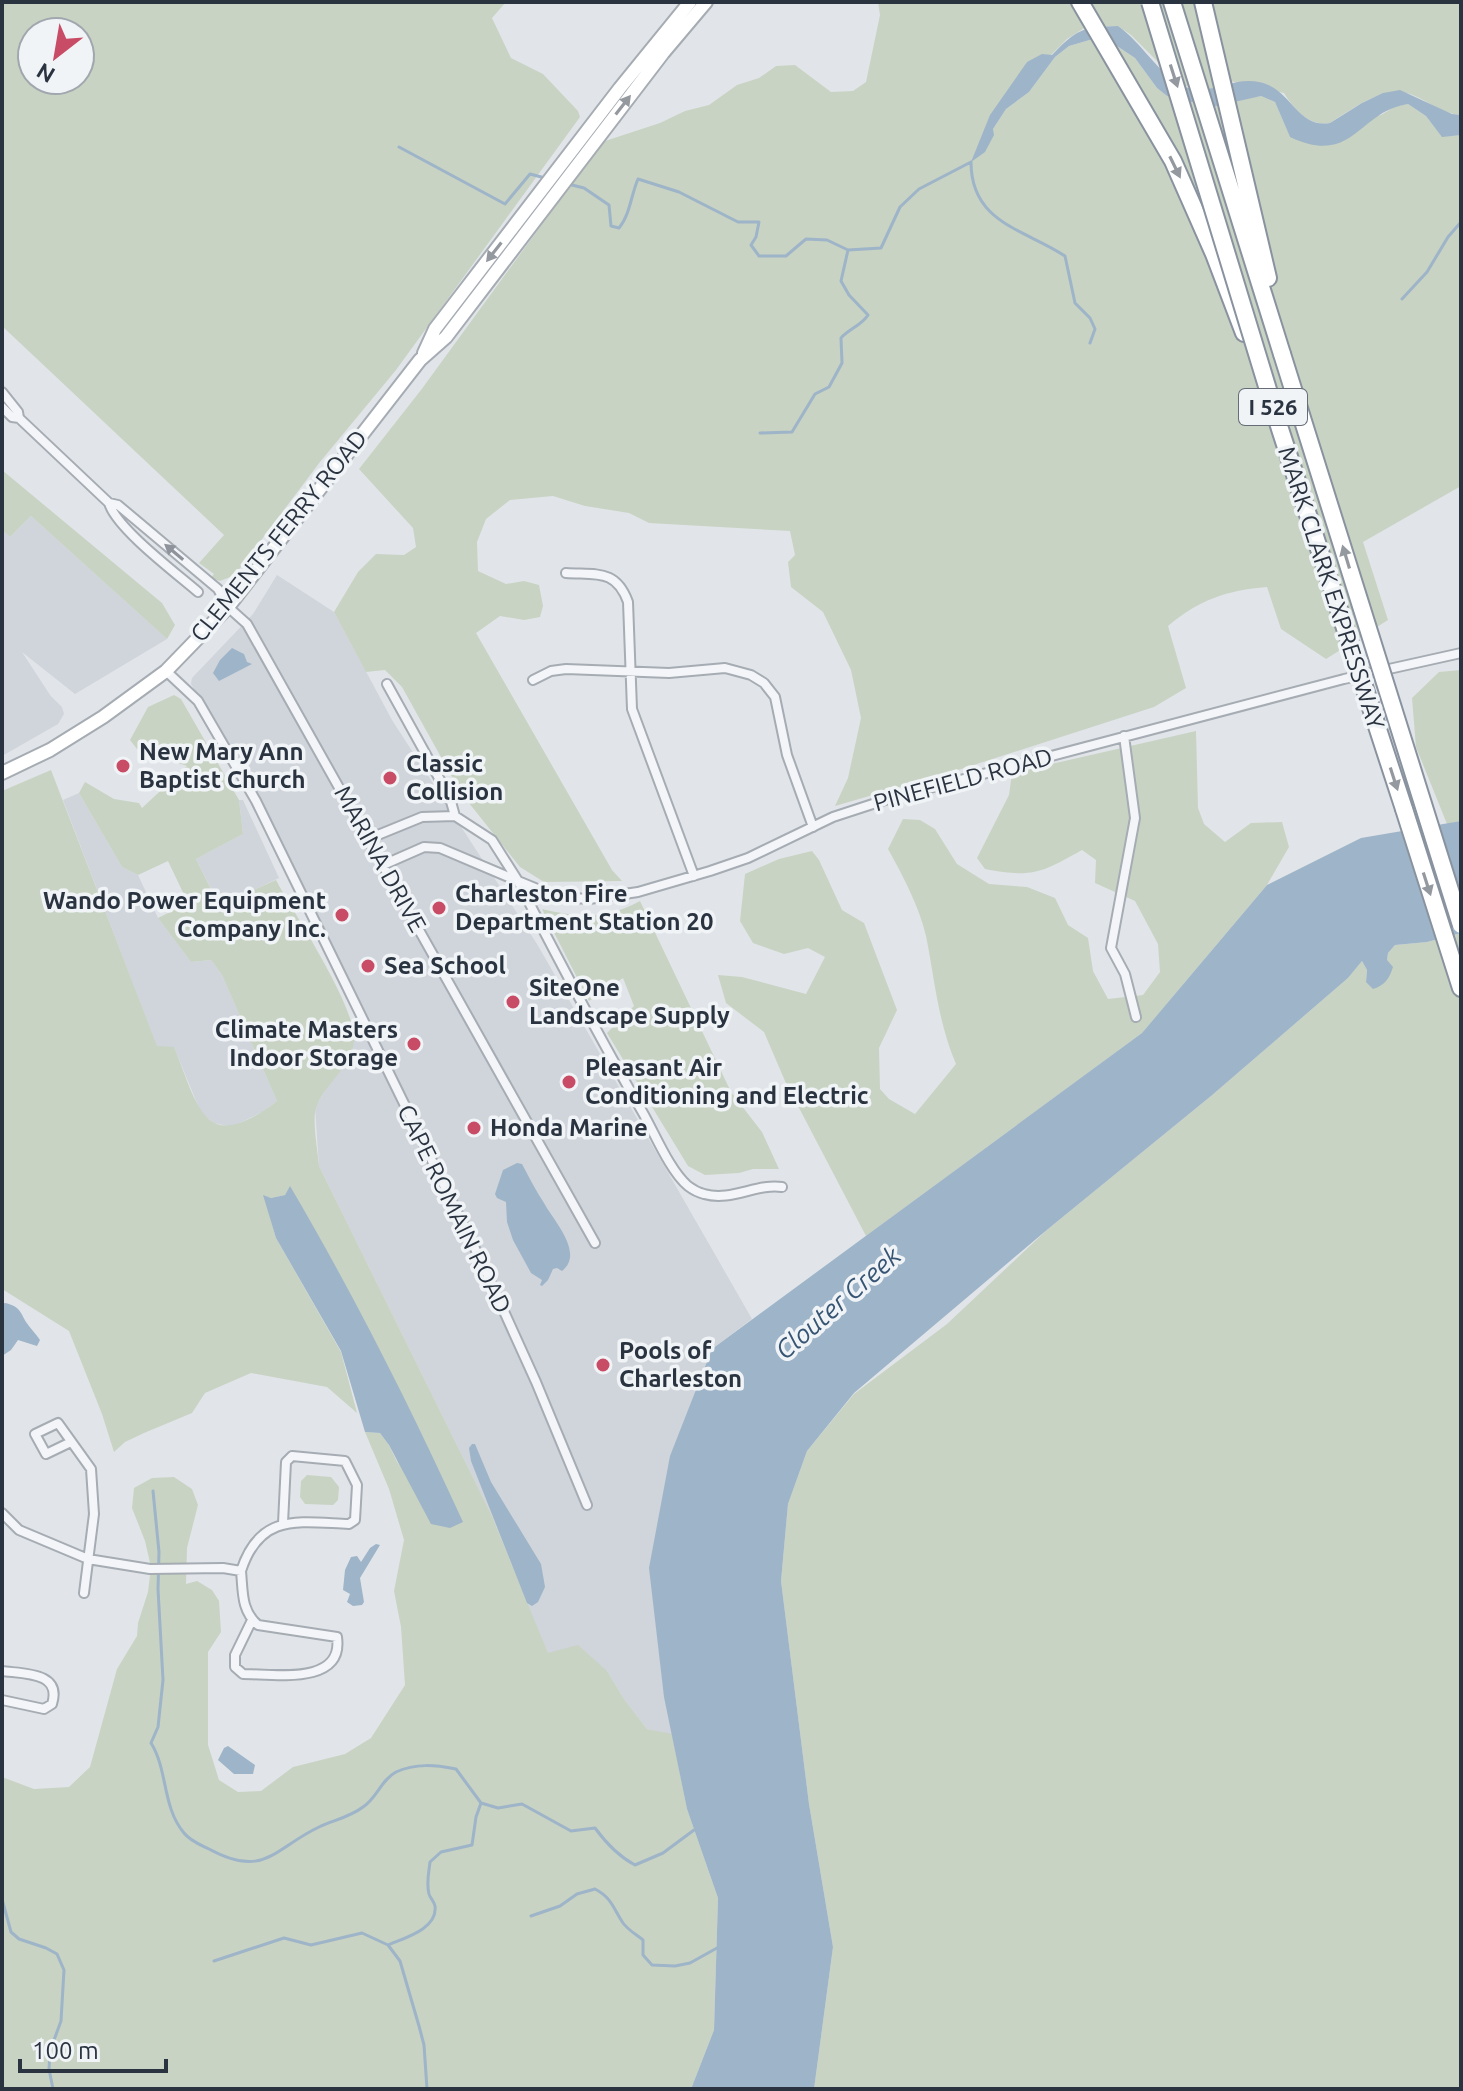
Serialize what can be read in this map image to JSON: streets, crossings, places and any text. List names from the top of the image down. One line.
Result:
{"streets":{"highway":["I 526","MARK CLARK EXPRESSWAY"],"main road":["CLEMENTS FERRY ROAD"],"street":["PINEFIELD ROAD","MARINA DRIVE","CAPE ROMAIN ROAD"]},"crossings":[["CLEMENTS FERRY ROAD","MARINA DRIVE"],["CLEMENTS FERRY ROAD","CAPE ROMAIN ROAD"],["PINEFIELD ROAD","MARINA DRIVE"]],"water":["Clouter Creek"],"places":["New Mary Ann Baptist Church","Classic Collision","Charleston Fire Department Station 20","Wando Power Equipment Company Inc.","Sea School","SiteOne Landscape Supply","Climate Masters Indoor Storage","Pleasant Air Conditioning and Electric","Honda Marine","Pools of Charleston"],"scale_bar":"100 m","north":"bottom left"}
